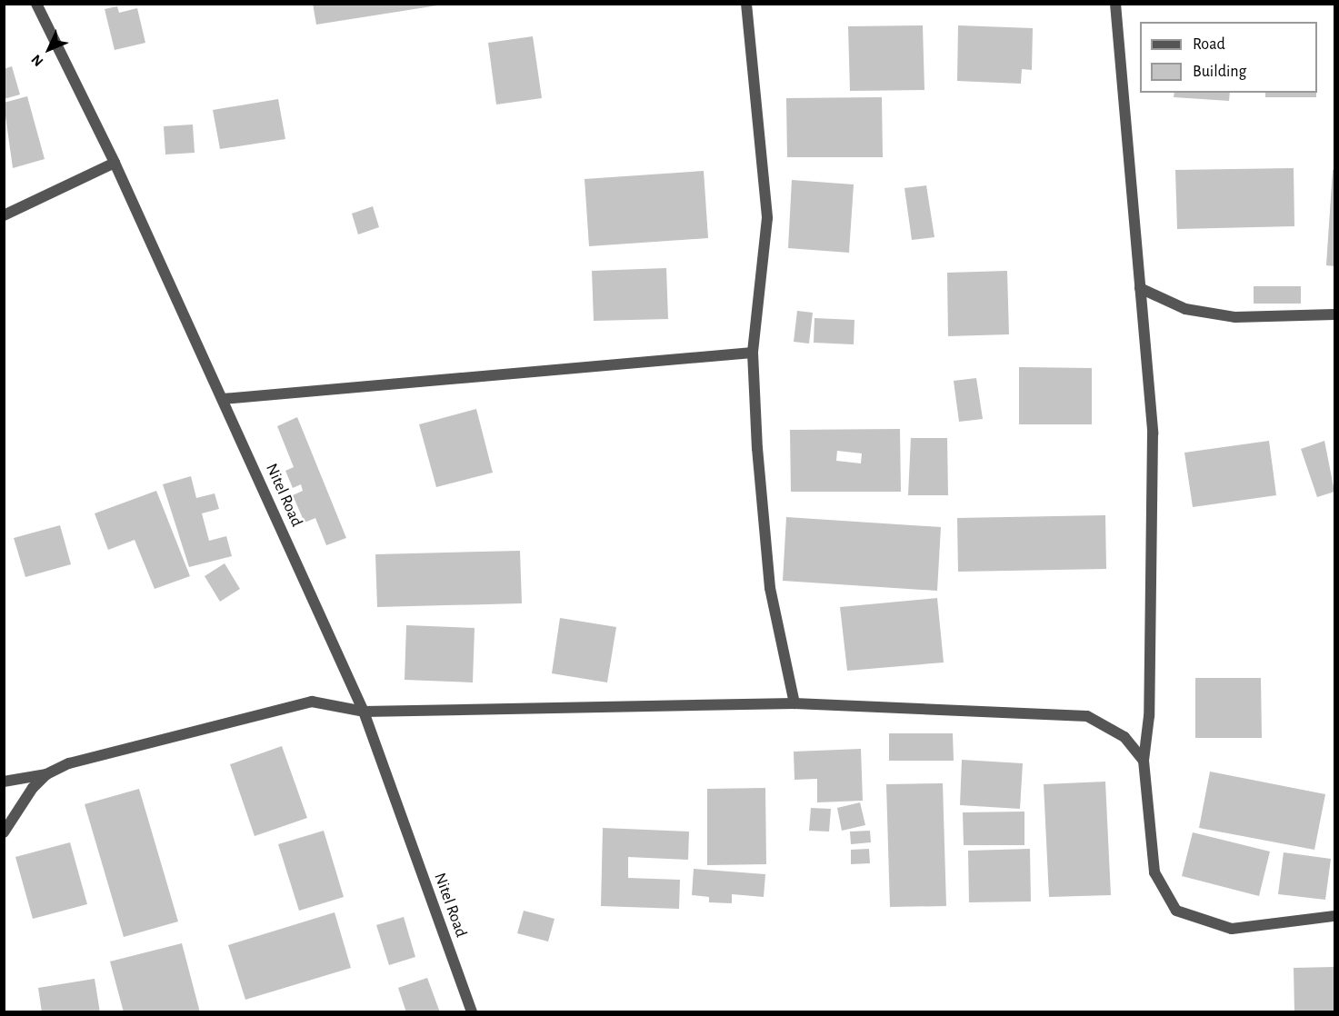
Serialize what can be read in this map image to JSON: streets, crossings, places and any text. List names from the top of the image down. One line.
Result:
{"streets":{"street":["Nitel Road"]},"legend":["Road","Building"],"north":"bottom left"}
